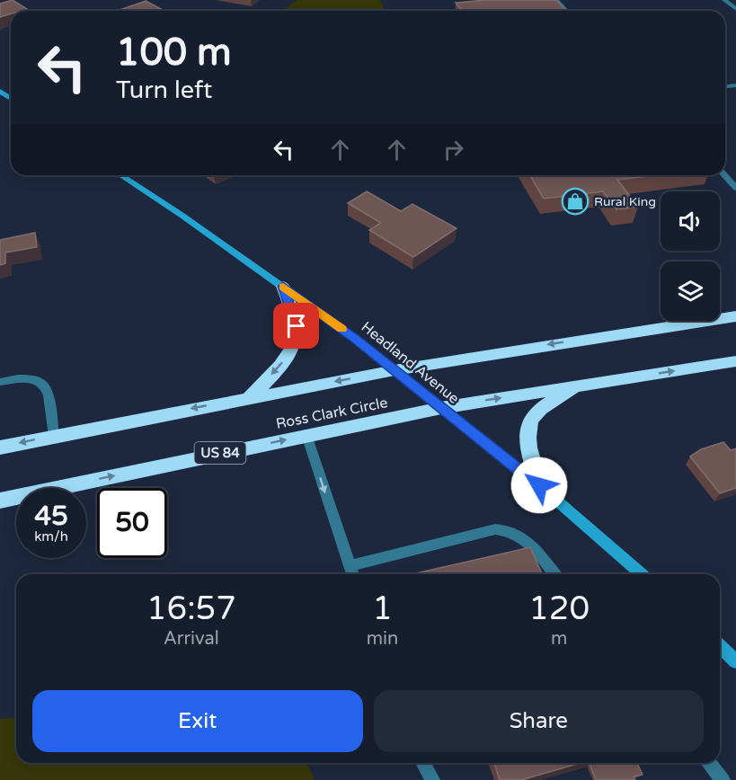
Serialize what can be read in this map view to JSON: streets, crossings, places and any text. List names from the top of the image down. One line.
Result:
{"streets":{"highway":["Ross Clark Circle","US 84"],"main road":["Headland Avenue"]},"crossings":[["Headland Avenue","Ross Clark Circle"]],"places":{"shop":["Rural King"]},"page":{"turn":["100 m","Turn left"],"speed":"45 km/h","limit":"50","eta":["16:57","Arrival","1","min","120","m"],"buttons":["Exit","Share"]}}
